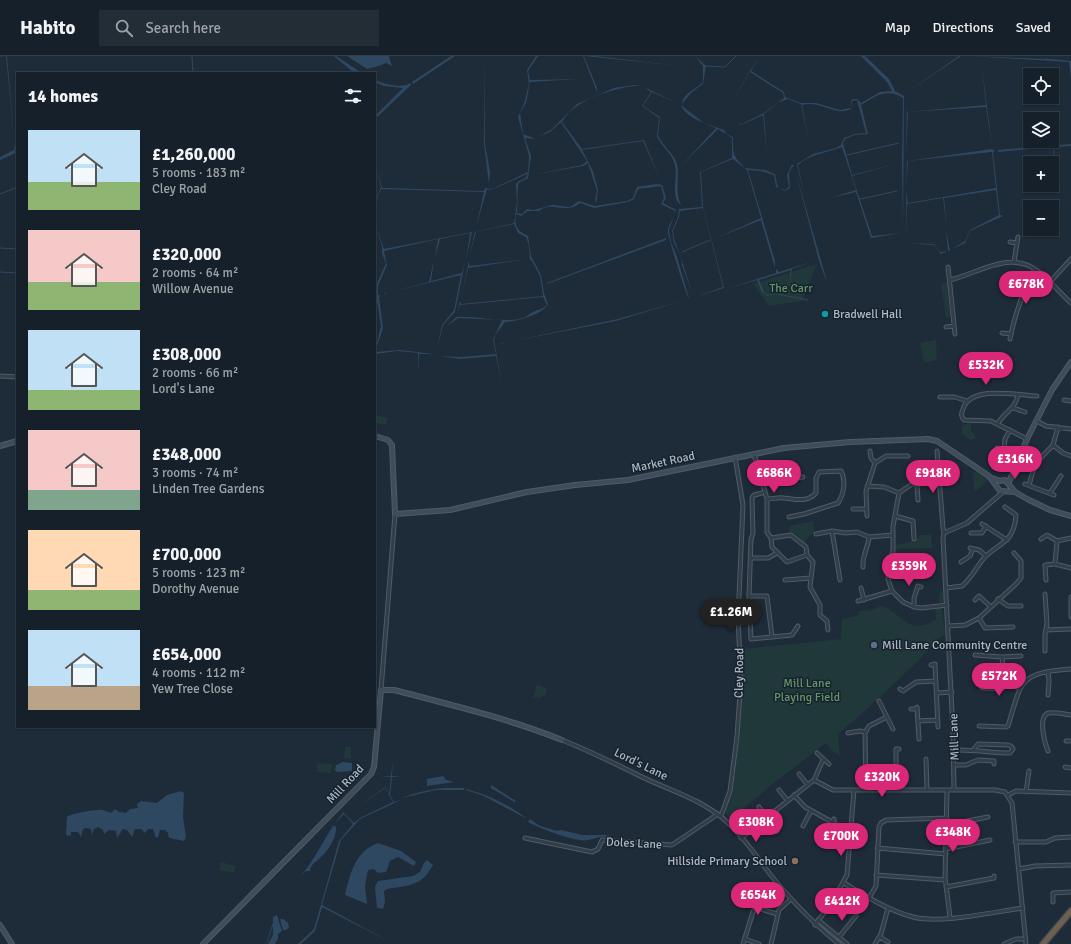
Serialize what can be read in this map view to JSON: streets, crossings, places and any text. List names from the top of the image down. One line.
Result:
{"streets":{"street":["Market Road","Cley Road","Mill Lane","Lord's Lane","Mill Road","Doles Lane"]},"crossings":[["Market Road","Cley Road"],["Market Road","Mill Road"],["Cley Road","Lord's Lane"],["Cley Road","Doles Lane"],["Lord's Lane","Mill Road"],["Lord's Lane","Doles Lane"]],"parks":["The Carr","Mill Lane Playing Field"],"places":["Bradwell Hall","Mill Lane Community Centre","Hillside Primary School"],"page":{"header":"Habito","search":"Search here","nav":["Map","Directions","Saved"],"map_buttons":["+","−"],"heading":"14 homes","list":[{"name":"£1,260,000","note":"5 rooms · 183 m² · Cley Road"},{"name":"£320,000","note":"2 rooms · 64 m² · Willow Avenue"},{"name":"£308,000","note":"2 rooms · 66 m² · Lord's Lane"},{"name":"£348,000","note":"3 rooms · 74 m² · Linden Tree Gardens"},{"name":"£700,000","note":"5 rooms · 123 m² · Dorothy Avenue"},{"name":"£654,000","note":"4 rooms · 112 m² · Yew Tree Close"}],"price":["£678K","£532K","£316K","£686K","£918K","£359K","£1.26M","£572K","£320K","£308K","£348K","£700K","£654K","£412K"]}}
